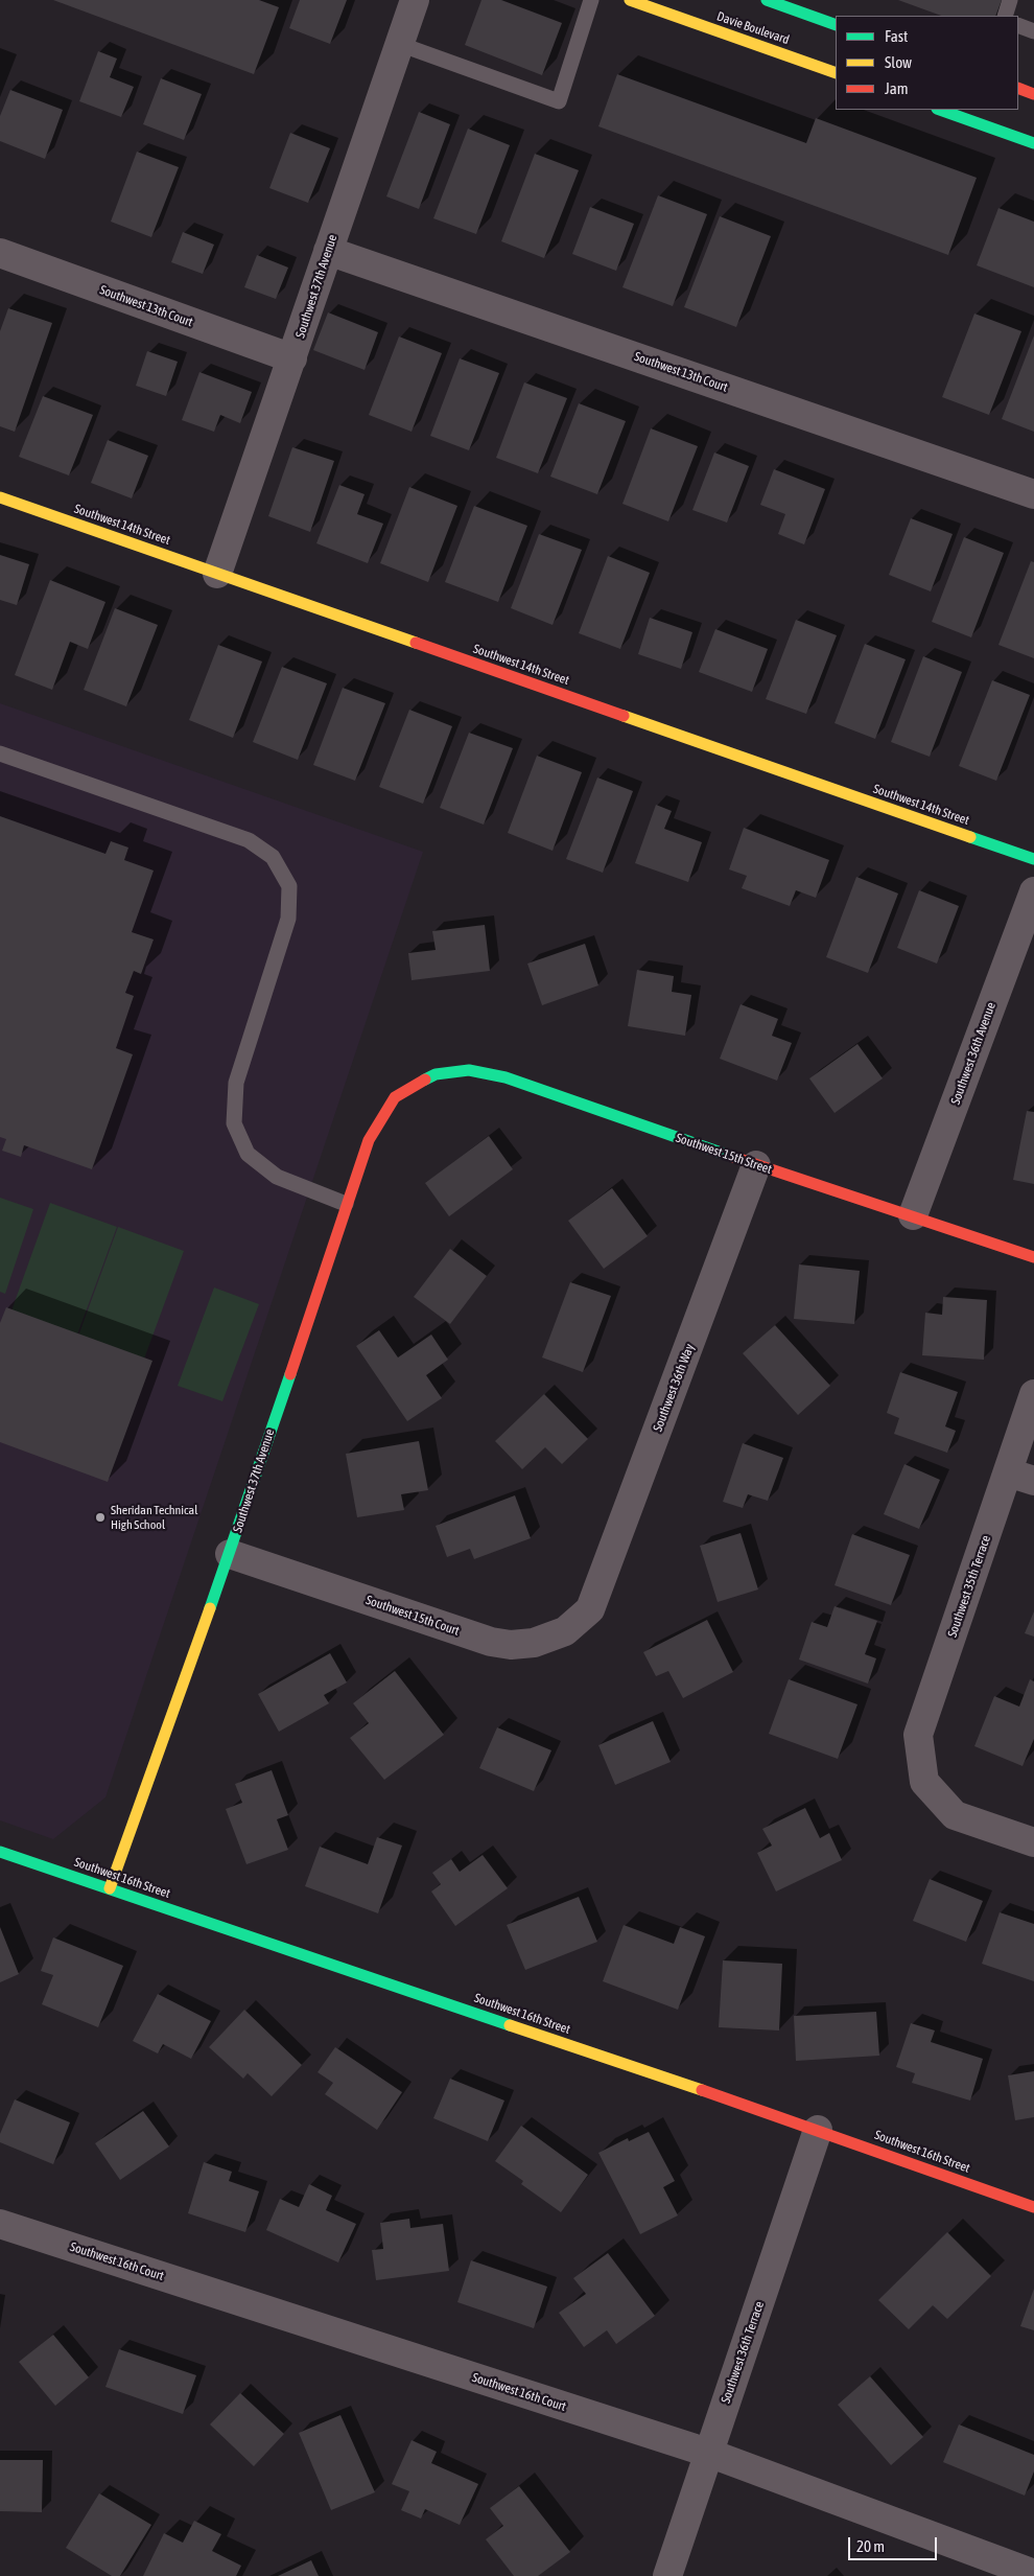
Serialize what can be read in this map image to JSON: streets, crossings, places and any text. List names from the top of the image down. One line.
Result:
{"streets":{"street":["Davie Boulevard","Southwest 37th Avenue","Southwest 13th Court","Southwest 14th Street","Southwest 36th Avenue","Southwest 15th Street","Southwest 36th Way","Southwest 35th Terrace","Southwest 15th Court","Southwest 16th Street","Southwest 16th Court","Southwest 36th Terrace"]},"crossings":[["Southwest 37th Avenue","Southwest 13th Court"],["Southwest 37th Avenue","Southwest 14th Street"],["Southwest 37th Avenue","Southwest 15th Street"],["Southwest 37th Avenue","Southwest 15th Court"],["Southwest 37th Avenue","Southwest 16th Street"],["Southwest 36th Avenue","Southwest 15th Street"],["Southwest 15th Street","Southwest 36th Way"],["Southwest 36th Way","Southwest 15th Court"],["Southwest 16th Street","Southwest 36th Terrace"],["Southwest 16th Court","Southwest 36th Terrace"]],"places":["Sheridan Technical High School"],"legend":["Fast","Slow","Jam"],"scale_bar":"20 m"}
